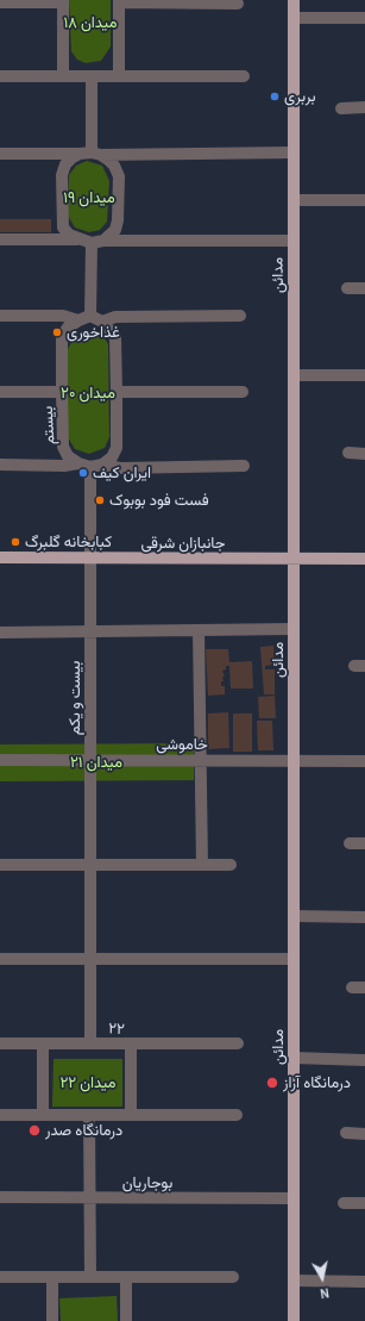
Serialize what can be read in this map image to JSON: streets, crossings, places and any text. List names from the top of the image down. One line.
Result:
{"streets":{"main road":["مدائن","جانبازان شرقی"],"street":["بیستم","بیست و یکم","خاموشی","۲۲","بوجاریان"]},"crossings":[["مدائن","جانبازان شرقی"],["مدائن","خاموشی"],["مدائن","بوجاریان"],["بیستم","بیست و یکم"],["جانبازان شرقی","بیست و یکم"],["بیست و یکم","خاموشی"],["بیست و یکم","۲۲"]],"parks":["میدان ۱۸","میدان ۱۹","میدان ۲۰","میدان ۲۱","میدان ۲۲"],"places":["بربری","غذاخوری","ایران کیف","فست فود بوبوک","کبابخانه گلبرگ","درمانگاه آراز","درمانگاه صدر"],"north":"bottom"}
